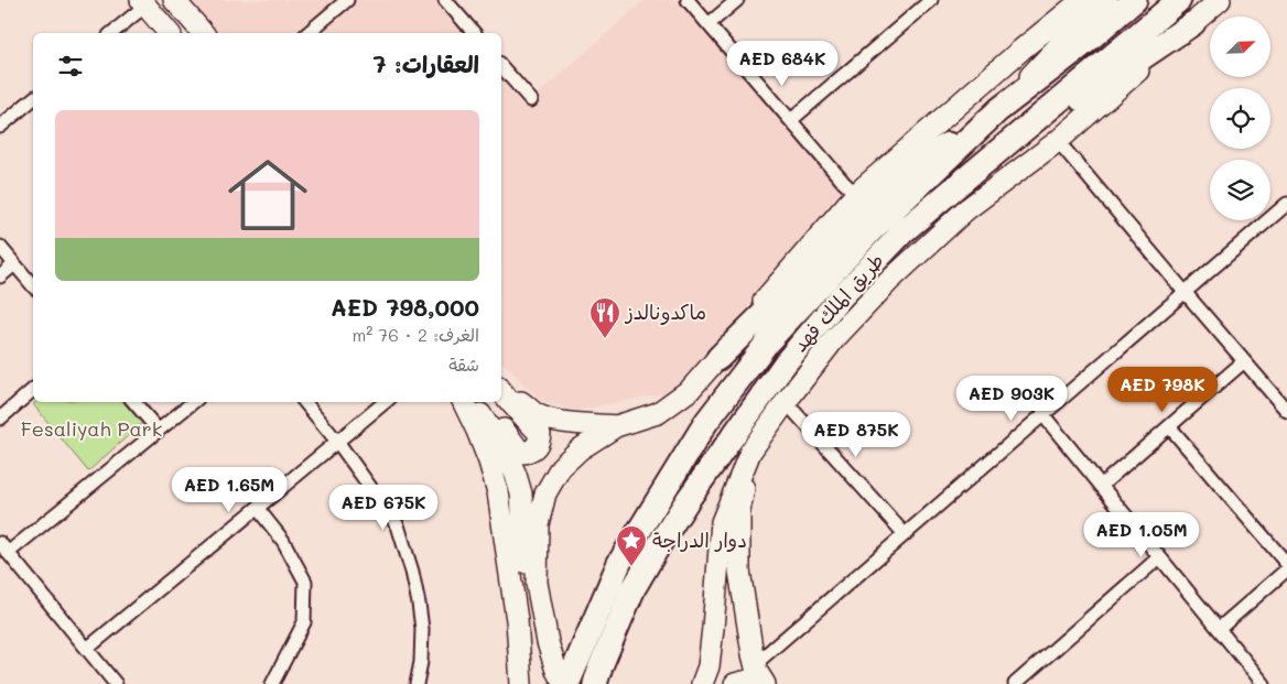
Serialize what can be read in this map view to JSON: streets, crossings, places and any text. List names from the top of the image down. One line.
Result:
{"streets":{"highway":["طريق الملك فهد"]},"parks":["Fesaliyah Park"],"places":{"restaurant":["ماكدونالدز"],"place":["دوار الدراجة"]},"north":"top right","page":{"heading":"العقارات: 7","price":["AED 684K","AED 798K","AED 903K","AED 875K","AED 1.65M","AED 675K","AED 1.05M"],"list":[{"name":"AED 798,000","note":"الغرف: 2 · 76 m² · شقة"}]}}
